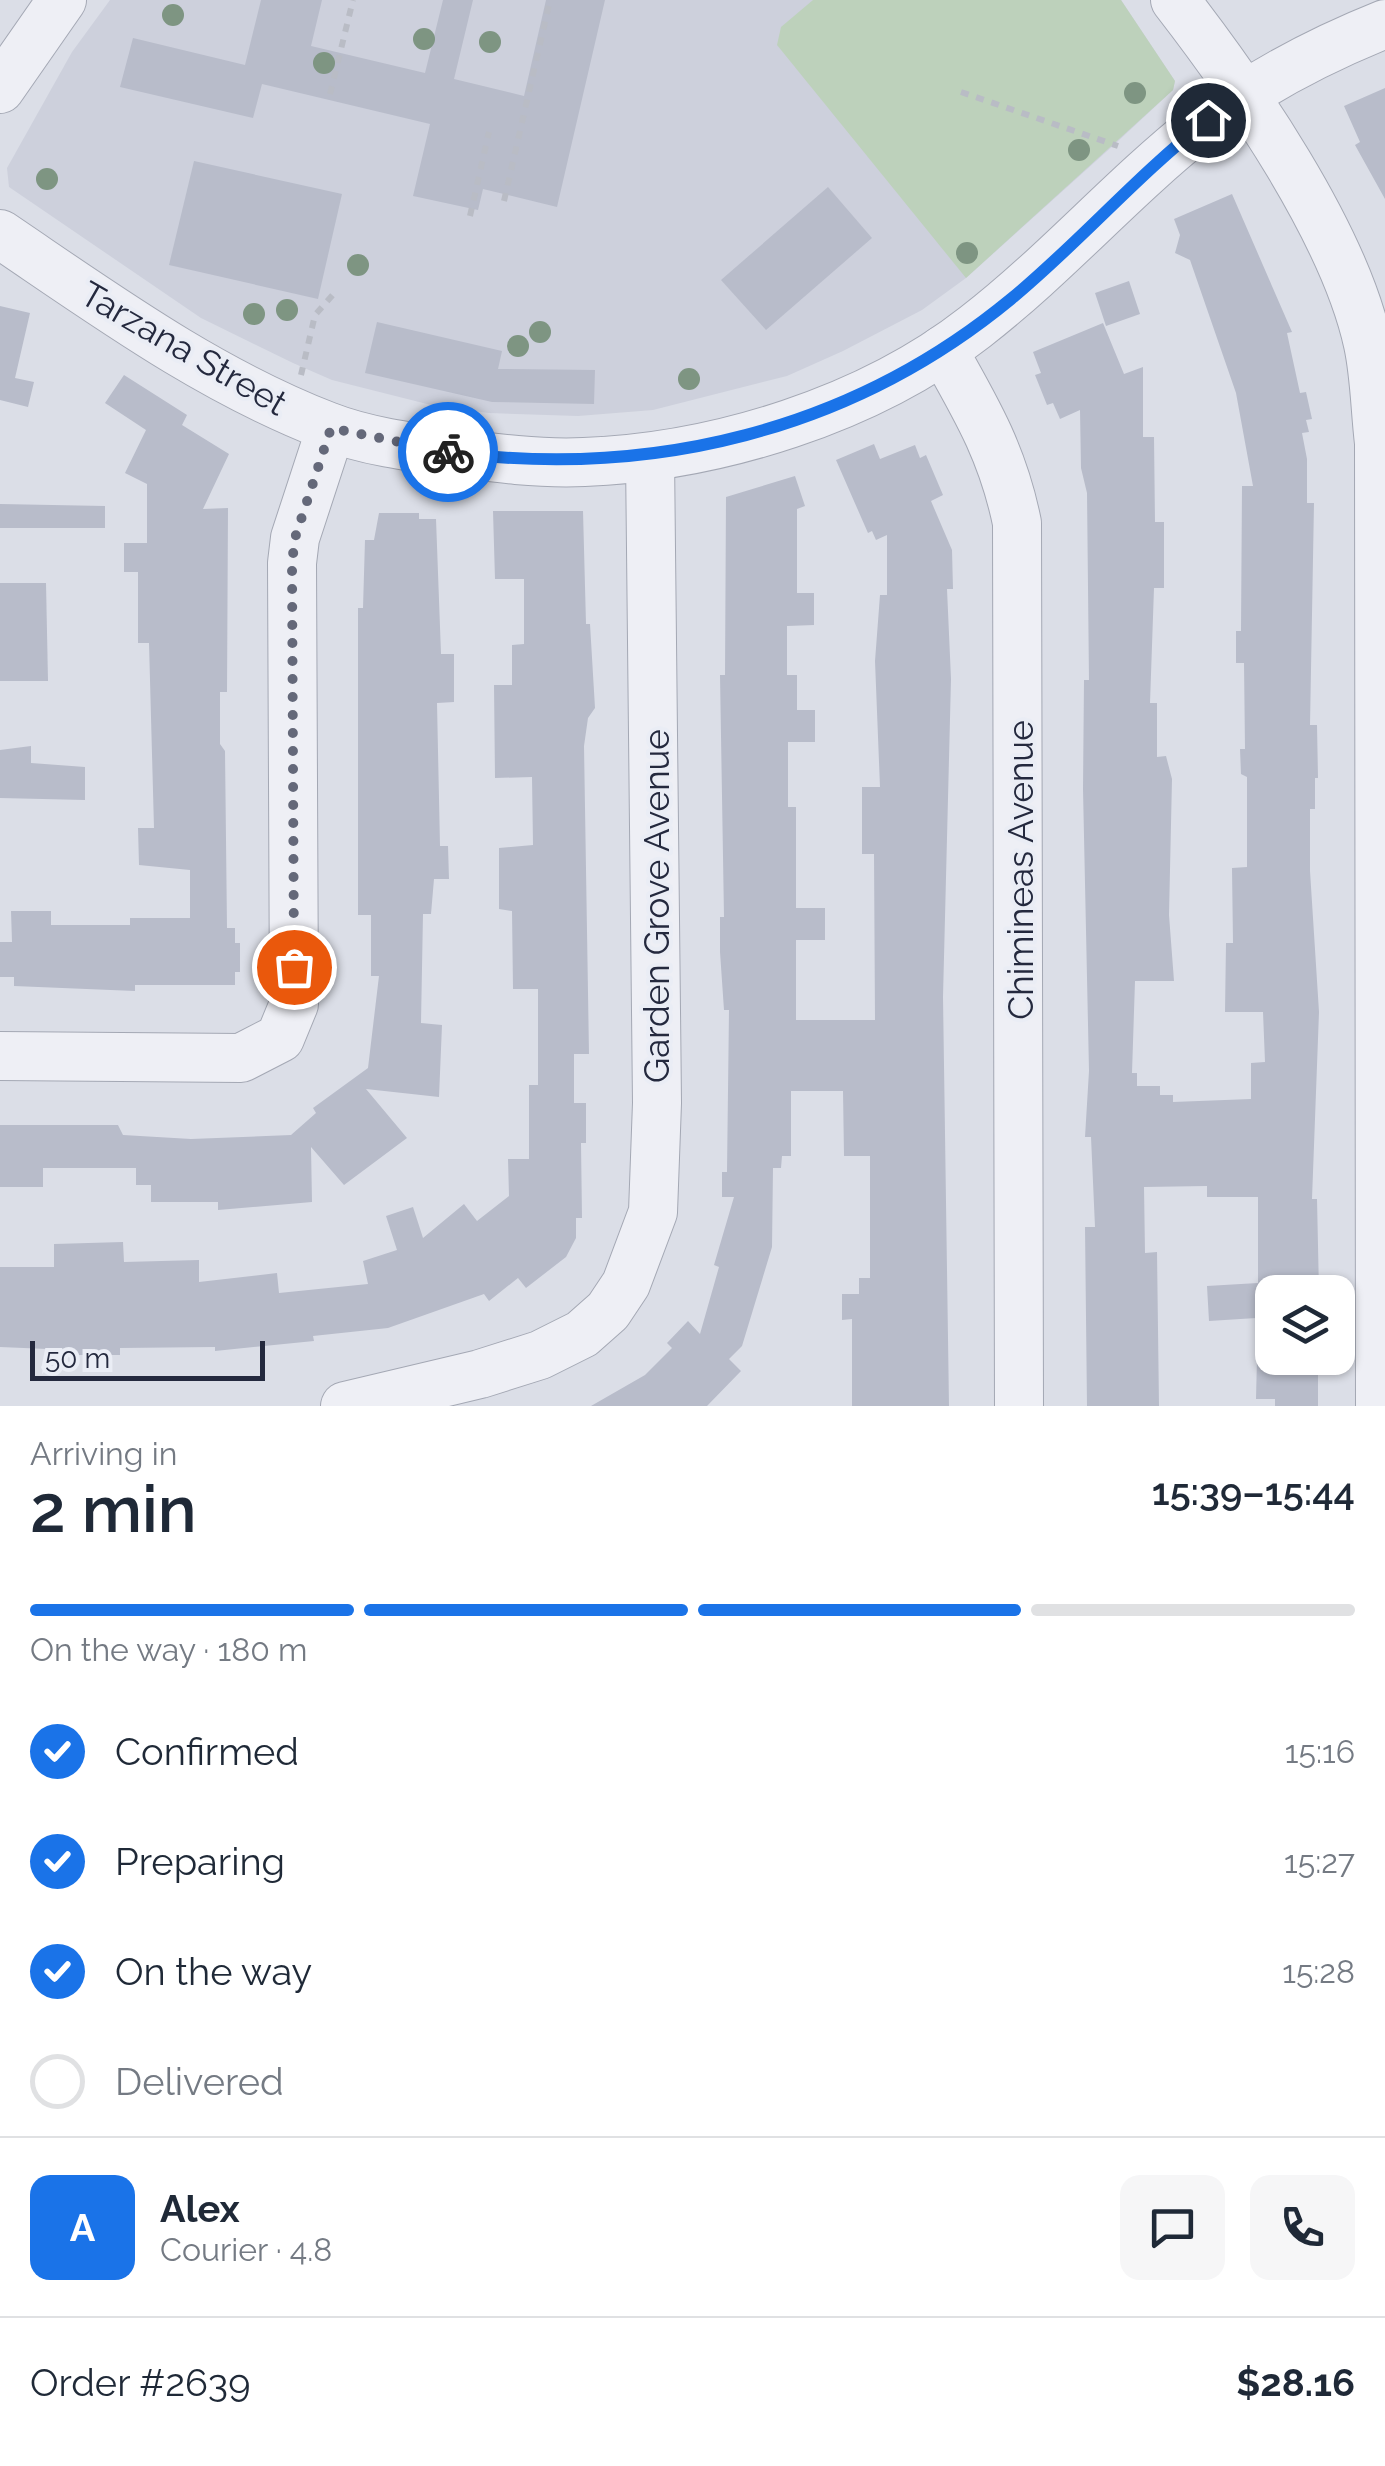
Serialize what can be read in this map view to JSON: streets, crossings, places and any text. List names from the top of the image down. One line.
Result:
{"streets":{"street":["Tarzana Street","Chimineas Avenue","Garden Grove Avenue"]},"crossings":[["Tarzana Street","Chimineas Avenue"],["Tarzana Street","Garden Grove Avenue"]],"scale_bar":"50 m","page":{"scale":"50 m","heading":["2 min","Arriving in","15:39–15:44"],"panel":["Alex","Courier · 4.8","Order #2639","$28.16"],"bar":"On the way · 180 m","list":[["Confirmed","15:16"],["Preparing","15:27"],["On the way","15:28"],"Delivered"],"round":"A"}}
